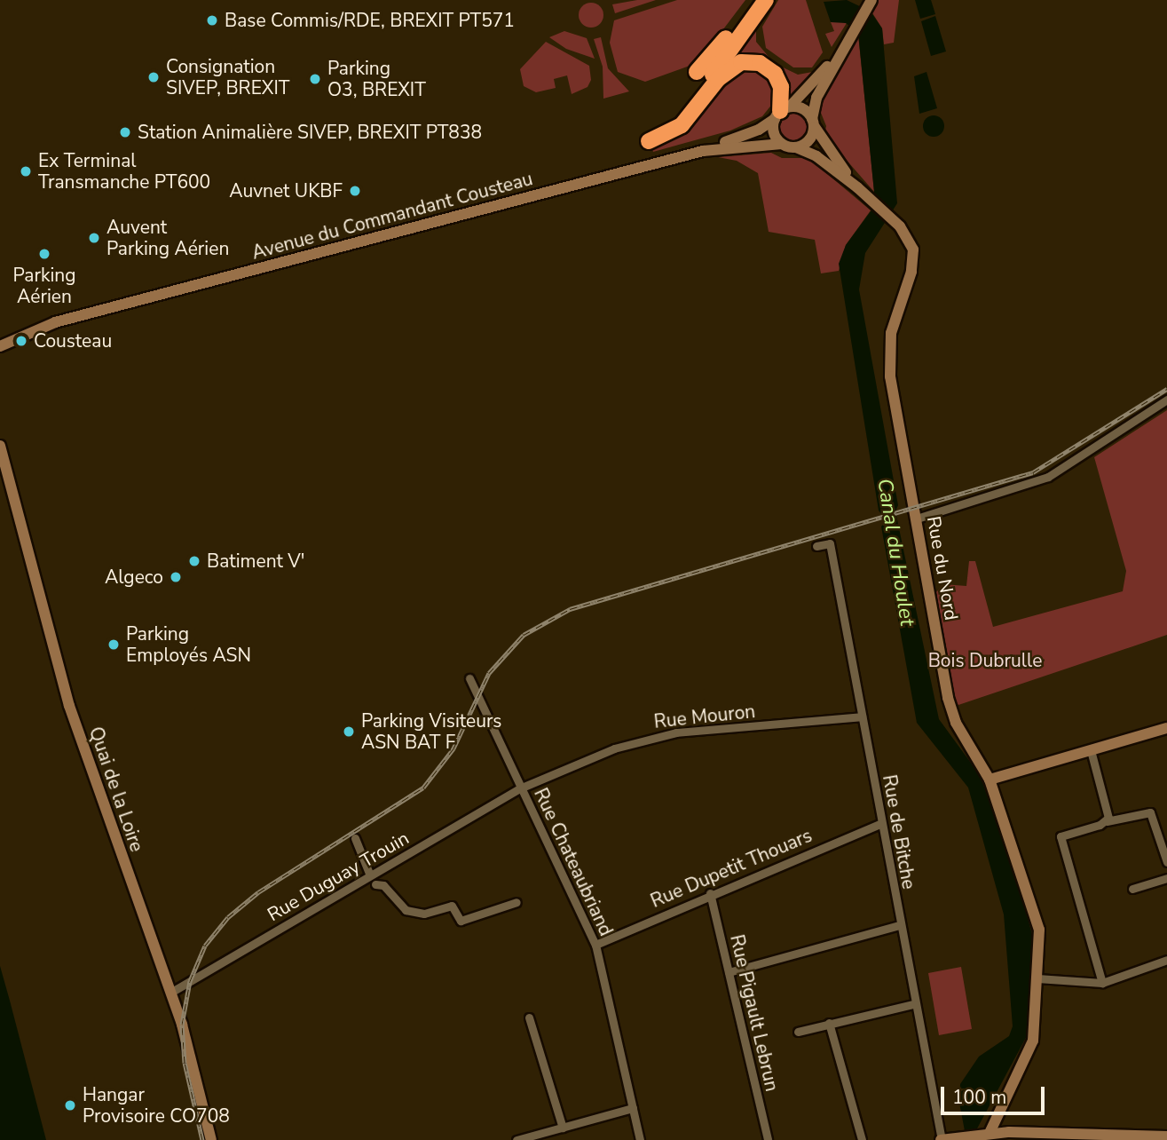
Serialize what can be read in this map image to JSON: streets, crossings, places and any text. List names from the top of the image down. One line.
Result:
{"streets":{"street":["Avenue du Commandant Cousteau","Rue du Nord","Rue Mouron","Quai de la Loire","Rue de Bitche","Rue Chateaubriand","Rue Dupetit Thouars","Rue Duguay Trouin","Rue Pigault Lebrun"]},"crossings":[["Avenue du Commandant Cousteau","Rue du Nord"],["Rue Mouron","Rue de Bitche"],["Rue Mouron","Rue Chateaubriand"],["Rue Mouron","Rue Duguay Trouin"],["Quai de la Loire","Rue Duguay Trouin"],["Rue de Bitche","Rue Dupetit Thouars"],["Rue Chateaubriand","Rue Dupetit Thouars"],["Rue Chateaubriand","Rue Duguay Trouin"],["Rue Dupetit Thouars","Rue Pigault Lebrun"]],"water":["Canal du Houlet"],"parks":["Bois Dubrulle"],"places":["Base Commis/RDE, BREXIT PT571","Consignation SIVEP, BREXIT","Parking O3, BREXIT","Station Animalière SIVEP, BREXIT PT838","Ex Terminal Transmanche PT600","Auvnet UKBF","Auvent Parking Aérien","Parking Aérien","Cousteau","Batiment V'","Algeco","Parking Employés ASN","Parking Visiteurs ASN BAT F","Hangar Provisoire CO708"],"scale_bar":"100 m"}
